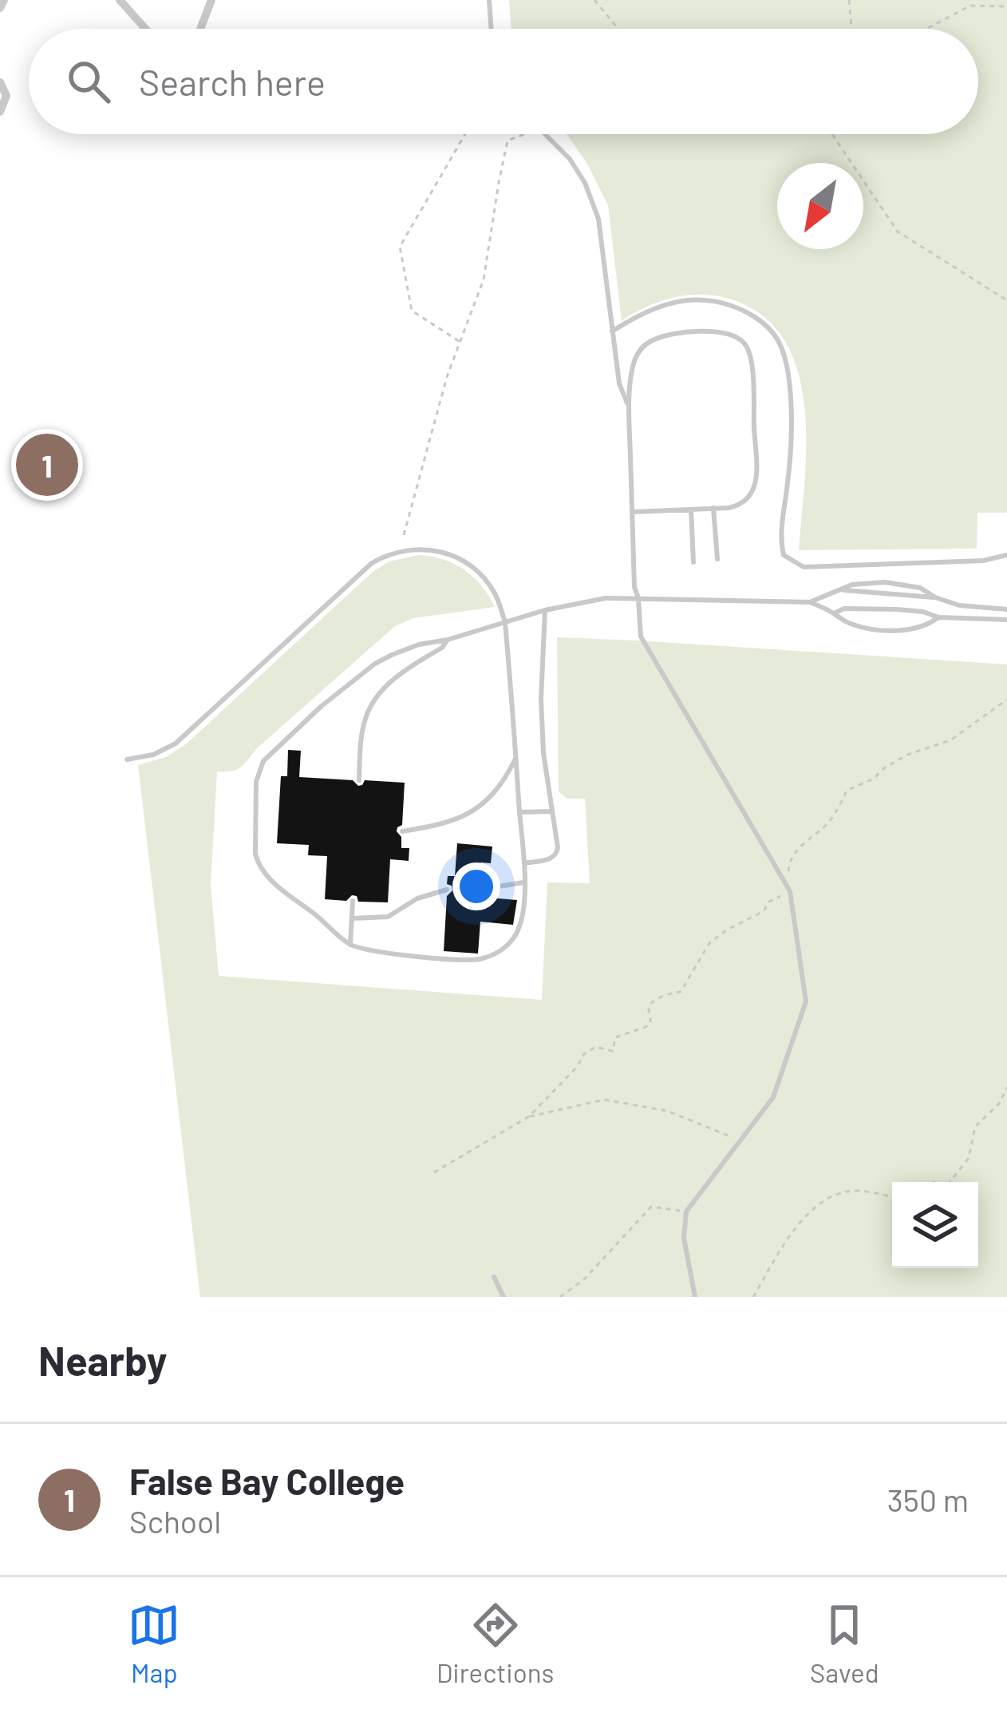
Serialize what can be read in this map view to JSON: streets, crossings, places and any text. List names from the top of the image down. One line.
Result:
{"north":"bottom left","page":{"search":"Search here","pins":"1","heading":"Nearby","list":[{"mark":"1","name":"False Bay College","note":"School","value":"350 m"}],"nav":["Map","Directions","Saved"]}}
